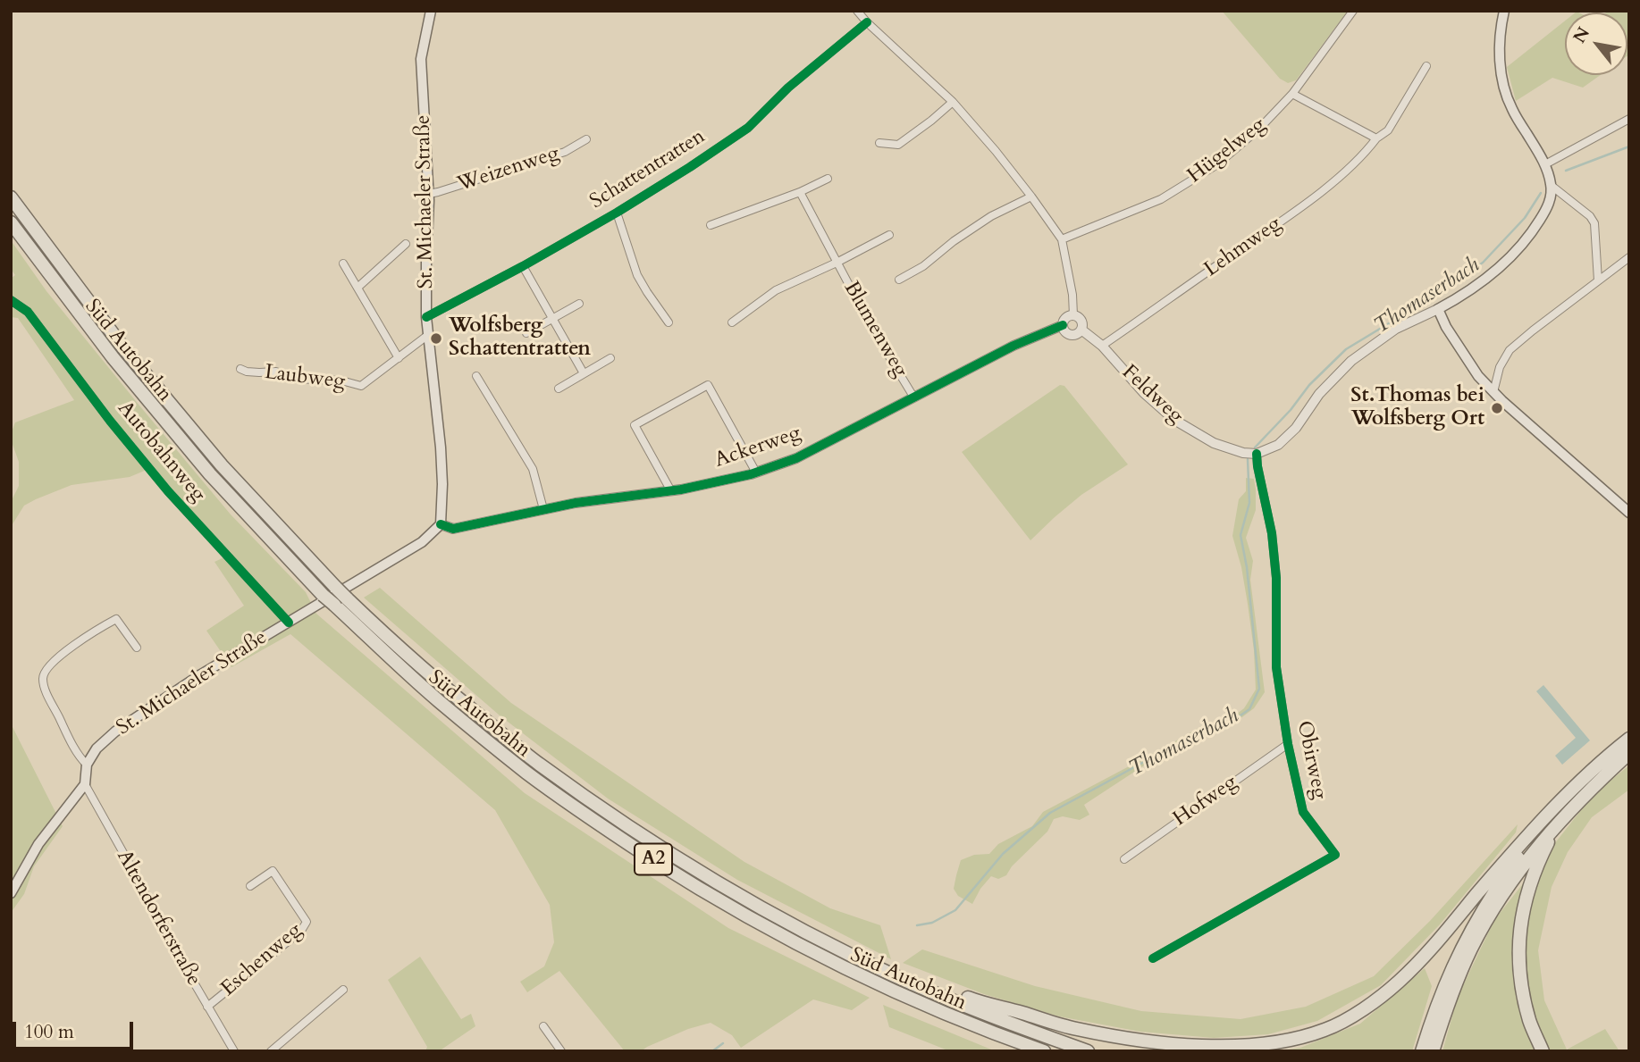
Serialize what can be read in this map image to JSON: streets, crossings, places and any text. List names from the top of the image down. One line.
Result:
{"streets":{"highway":["Süd Autobahn","A2"],"main road":["St. Michaeler Straße"],"street":["Hügelweg","Weizenweg","Schattentratten","Lehmweg","Blumenweg","Laubweg","Feldweg","Ackerweg","Autobahnweg","Obirweg","Hofweg","Altendorferstraße","Eschenweg"]},"crossings":[["Weizenweg","St. Michaeler Straße"],["Schattentratten","St. Michaeler Straße"],["St. Michaeler Straße","Laubweg"],["St. Michaeler Straße","Ackerweg"],["St. Michaeler Straße","Autobahnweg"],["Lehmweg","Feldweg"],["Blumenweg","Ackerweg"],["Feldweg","Ackerweg"],["Feldweg","Obirweg"],["Obirweg","Hofweg"],["Altendorferstraße","Eschenweg"]],"water":["Thomaserbach"],"places":["Wolfsberg Schattentratten","St.Thomas bei Wolfsberg Ort"],"scale_bar":"100 m","north":"top left"}
